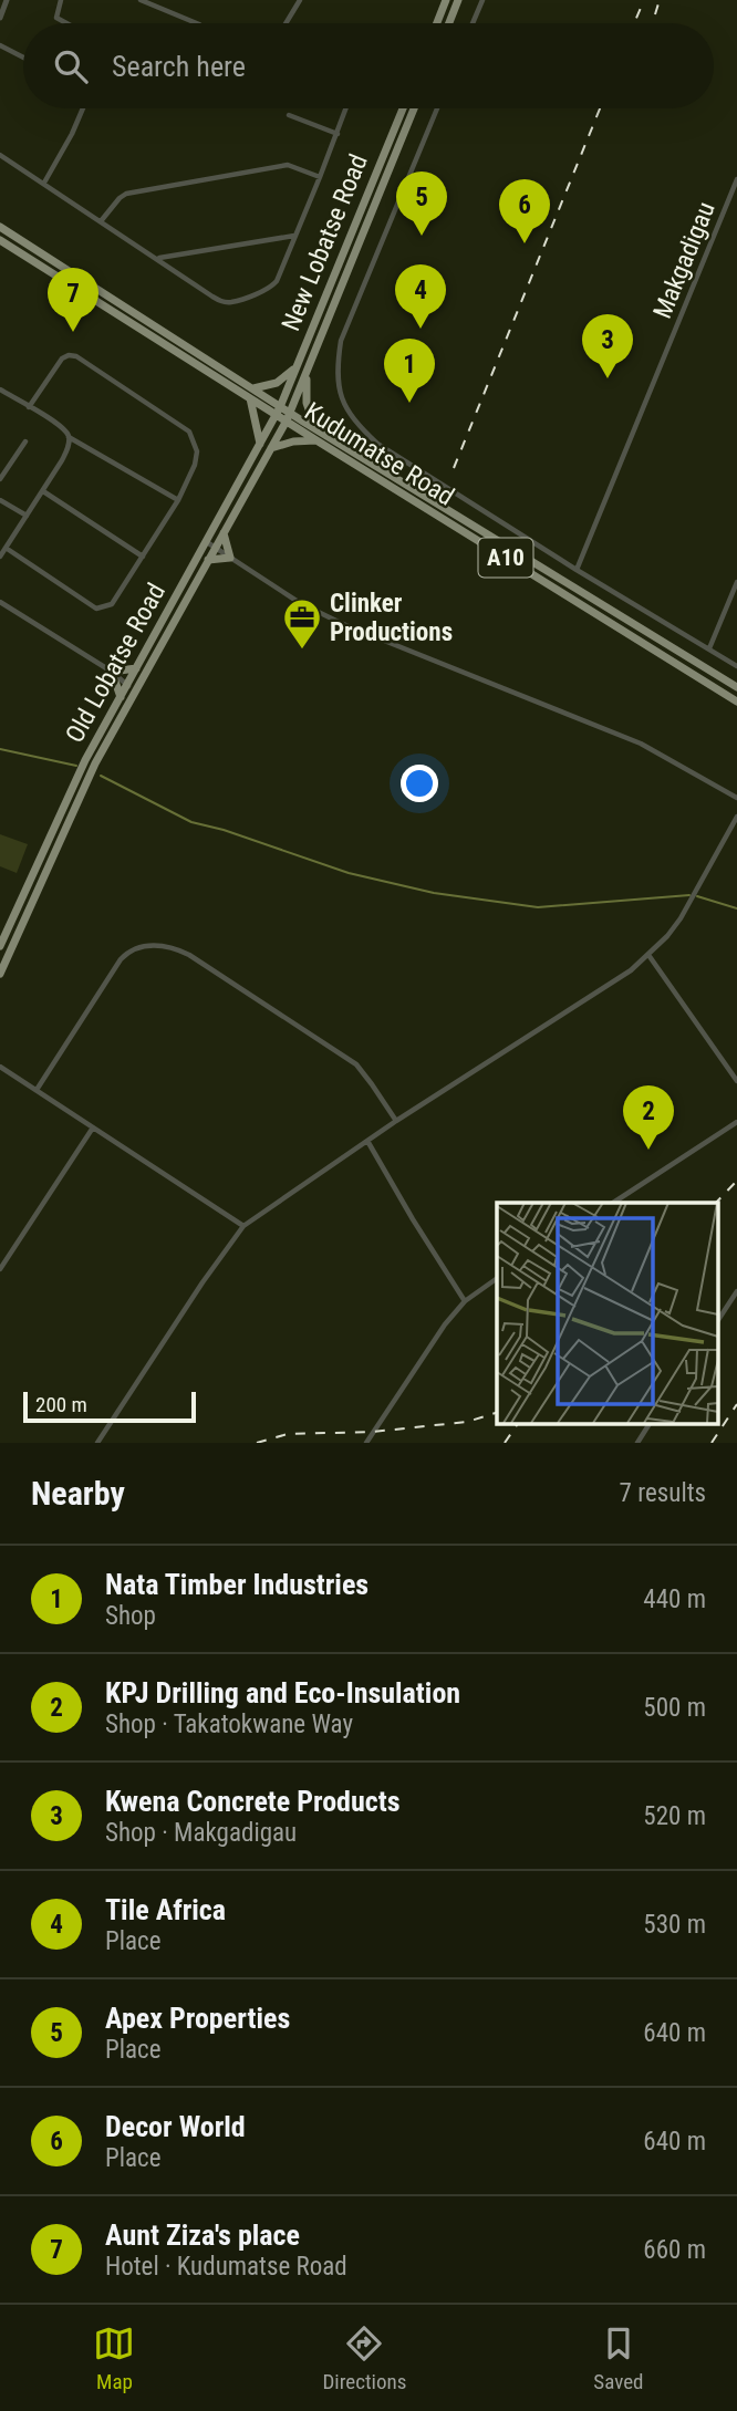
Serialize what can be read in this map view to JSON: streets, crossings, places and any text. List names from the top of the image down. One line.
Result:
{"streets":{"main road":["New Lobatse Road","Kudumatse Road","A10","Old Lobatse Road"],"street":["Makgadigau"]},"crossings":[["New Lobatse Road","Kudumatse Road"],["New Lobatse Road","Old Lobatse Road"],["Kudumatse Road","Old Lobatse Road"]],"places":{"office":["Clinker Productions"]},"scale_bar":"200 m","page":{"search":"Search here","pins":["5","6","4","7","3","1","2"],"scale":"200 m","heading":["Nearby","7 results"],"list":[{"mark":"1","name":"Nata Timber Industries","note":"Shop","value":"440 m"},{"mark":"2","name":"KPJ Drilling and Eco-Insulation","note":"Shop · Takatokwane Way","value":"500 m"},{"mark":"3","name":"Kwena Concrete Products","note":"Shop · Makgadigau","value":"520 m"},{"mark":"4","name":"Tile Africa","note":"Place","value":"530 m"},{"mark":"5","name":"Apex Properties","note":"Place","value":"640 m"},{"mark":"6","name":"Decor World","note":"Place","value":"640 m"},{"mark":"7","name":"Aunt Ziza's place","note":"Hotel · Kudumatse Road","value":"660 m"}],"nav":["Map","Directions","Saved"]}}
